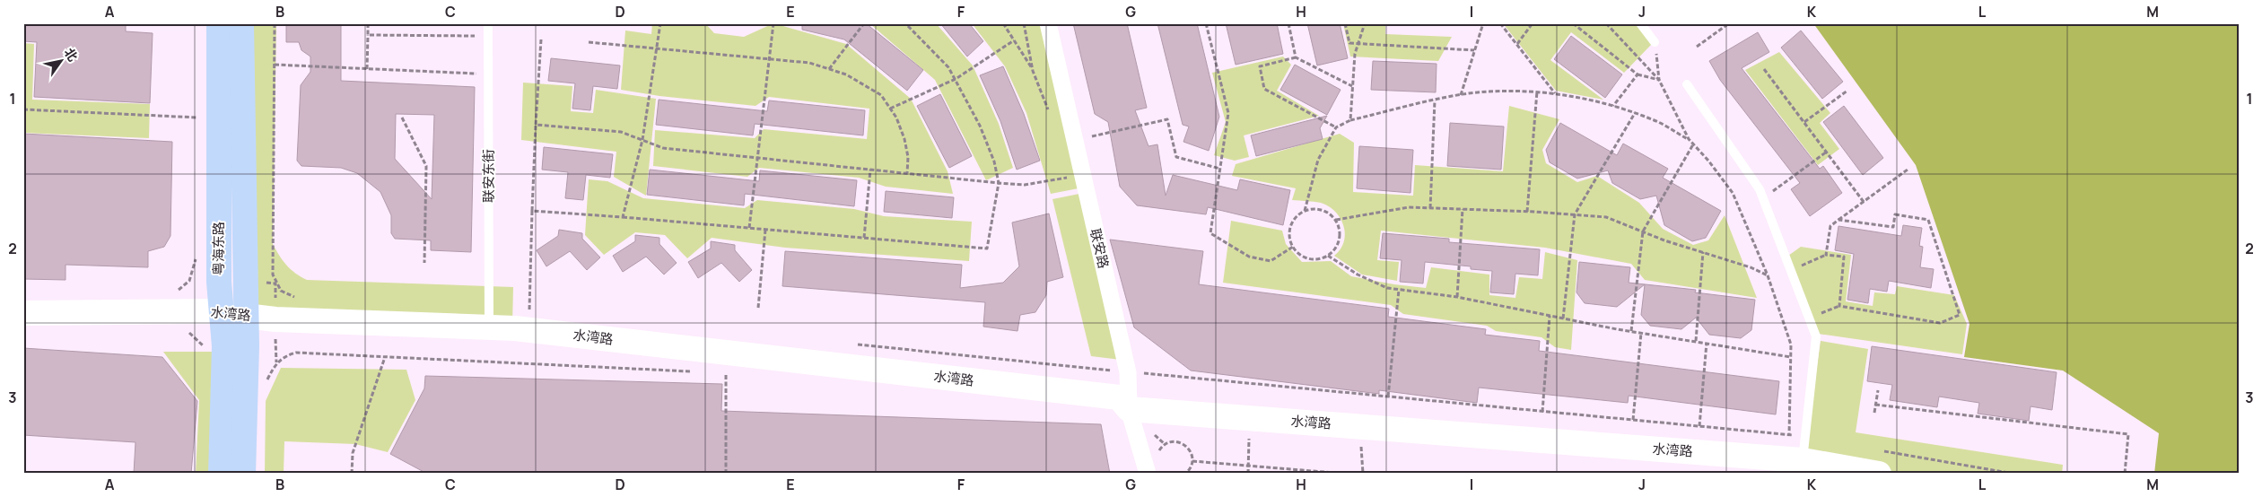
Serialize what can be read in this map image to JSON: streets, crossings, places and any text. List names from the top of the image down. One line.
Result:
{"streets":{"main road":["粤海东路"],"street":["联安路","水湾路"],"lane":["联安东街"]},"crossings":[["联安东街","水湾路"],["粤海东路","水湾路"],["联安路","水湾路"]],"north":"top right","grid":{"columns":["A","B","C","D","E","F","G","H","I","J","K","L","M"],"rows":["1","2","3"]}}
